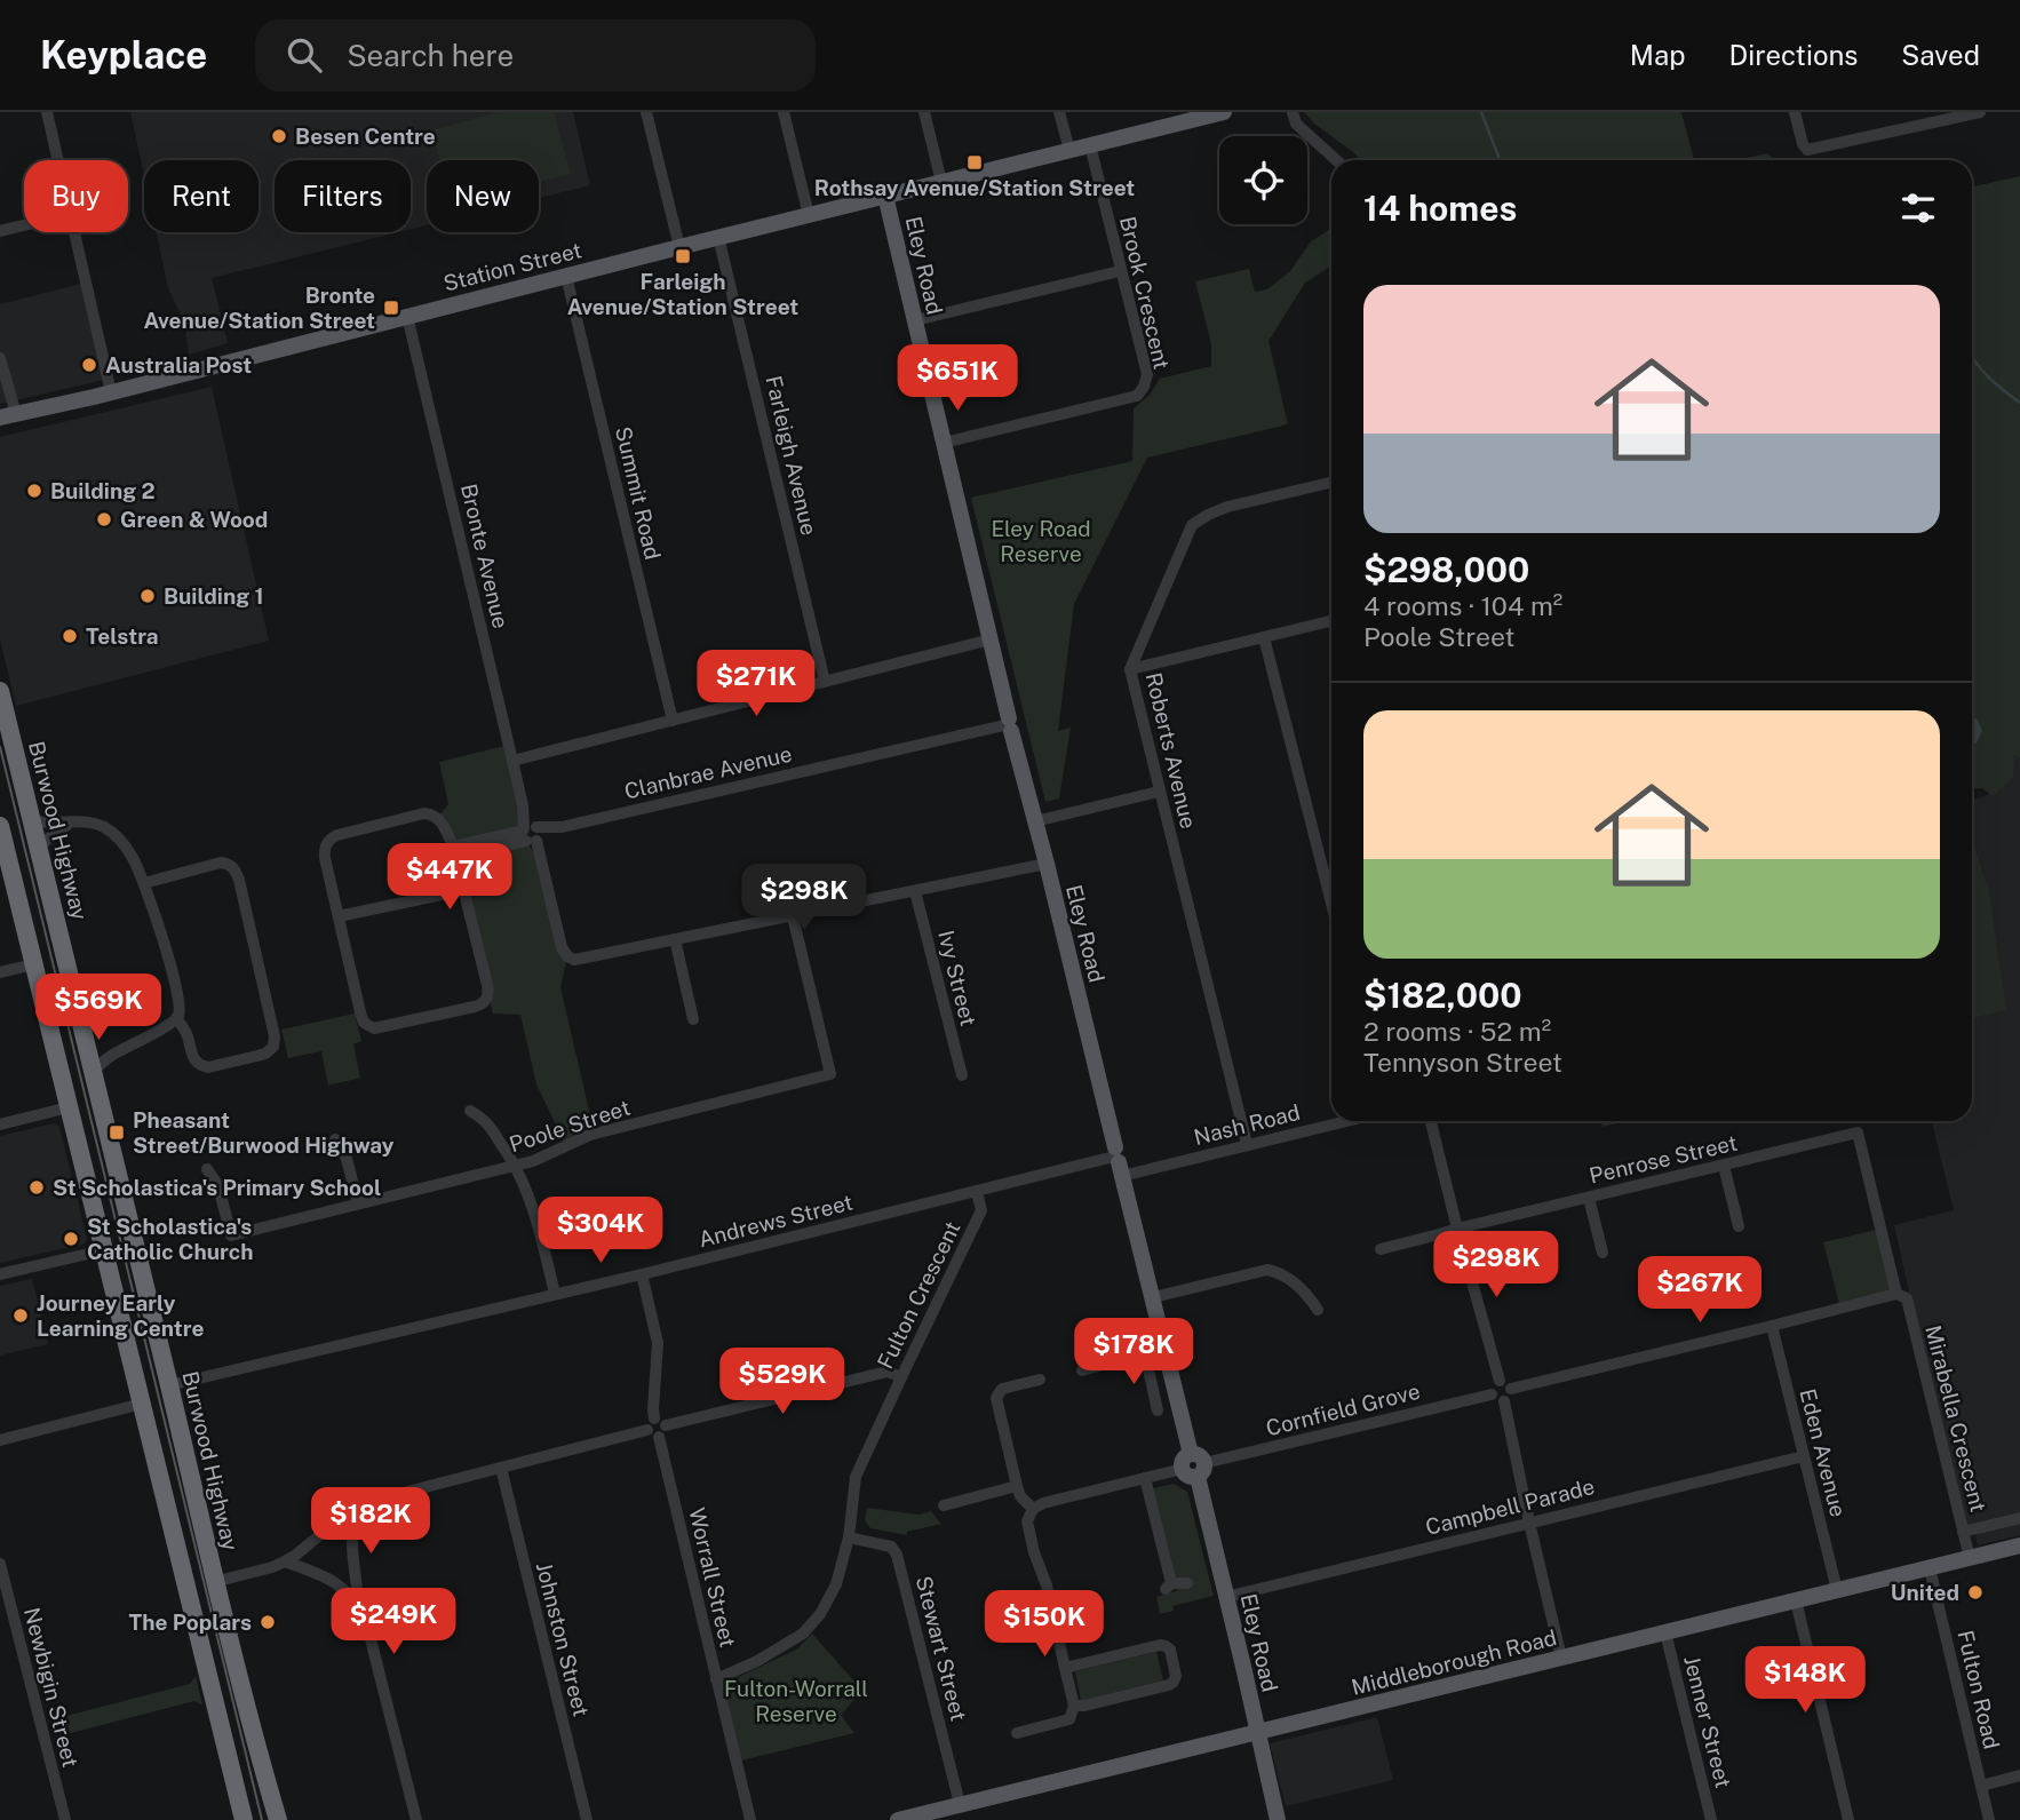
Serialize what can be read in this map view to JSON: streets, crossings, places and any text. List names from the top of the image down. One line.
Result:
{"streets":{"highway":["Burwood Highway"],"main road":["Eley Road","Station Street","Middleborough Road"],"street":["Brook Crescent","Farleigh Avenue","Summit Road","Bronte Avenue","Roberts Avenue","Clanbrae Avenue","Ivy Street","Nash Road","Poole Street","Penrose Street","Andrews Street","Fulton Crescent","Cornfield Grove","Mirabella Crescent","Eden Avenue","Campbell Parade","Worrall Street","Johnston Street","Stewart Street","Newbigin Street","Fulton Road","Jenner Street"]},"crossings":[["Eley Road","Station Street"],["Eley Road","Brook Crescent"],["Eley Road","Clanbrae Avenue"],["Eley Road","Nash Road"],["Eley Road","Andrews Street"],["Eley Road","Cornfield Grove"],["Eley Road","Campbell Parade"],["Eley Road","Middleborough Road"],["Station Street","Brook Crescent"],["Station Street","Farleigh Avenue"],["Station Street","Summit Road"],["Station Street","Bronte Avenue"],["Bronte Avenue","Clanbrae Avenue"],["Roberts Avenue","Nash Road"],["Burwood Highway","Andrews Street"],["Nash Road","Andrews Street"],["Penrose Street","Mirabella Crescent"],["Andrews Street","Fulton Crescent"],["Andrews Street","Worrall Street"],["Fulton Crescent","Worrall Street"],["Fulton Crescent","Stewart Street"],["Mirabella Crescent","Middleborough Road"],["Eden Avenue","Campbell Parade"],["Eden Avenue","Middleborough Road"],["Stewart Street","Middleborough Road"],["Middleborough Road","Fulton Road"],["Middleborough Road","Jenner Street"]],"parks":["Eley Road Reserve","Fulton-Worrall Reserve"],"places":{"other":["Besen Centre","Australia Post","Building 2","Green & Wood","Building 1","Telstra","St Scholastica's Primary School","St Scholastica's Catholic Church","Journey Early Learning Centre","United","The Poplars"],"transit":["Rothsay Avenue/Station Street","Farleigh Avenue/Station Street","Bronte Avenue/Station Street","Pheasant Street/Burwood Highway"]},"page":{"header":"Keyplace","search":"Search here","nav":["Map","Directions","Saved"],"chip":["Buy","Rent","Filters","New"],"heading":"14 homes","list":[{"name":"$298,000","note":"4 rooms · 104 m² · Poole Street"},{"name":"$182,000","note":"2 rooms · 52 m² · Tennyson Street"}],"price":["$651K","$271K","$447K","$298K","$569K","$304K","$298K","$267K","$178K","$529K","$182K","$249K","$150K","$148K"]}}
